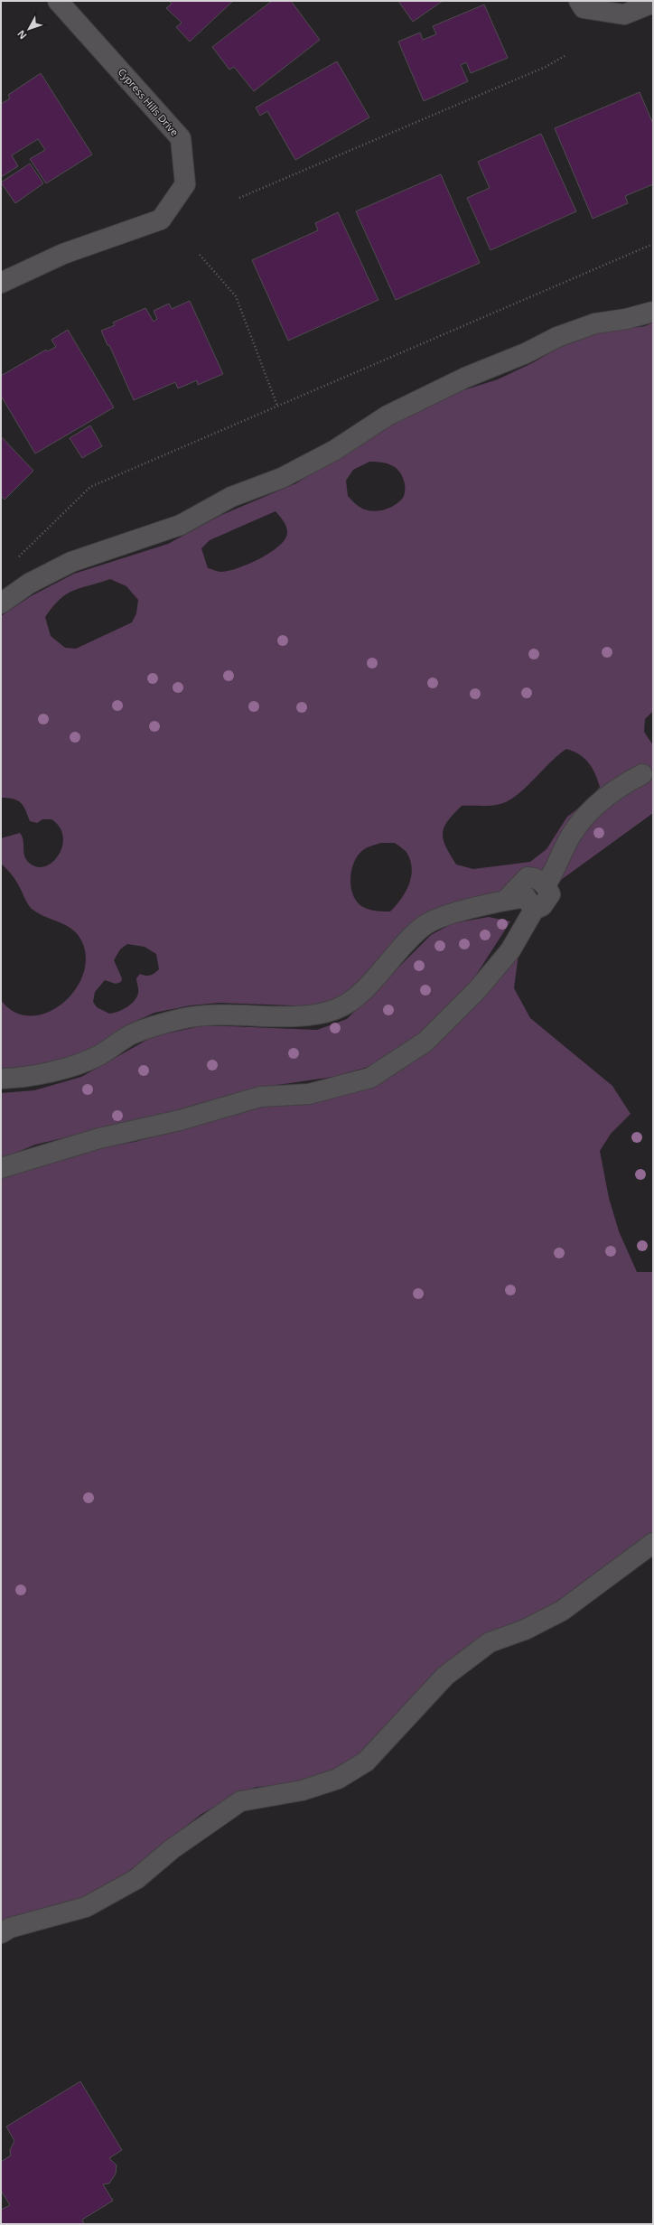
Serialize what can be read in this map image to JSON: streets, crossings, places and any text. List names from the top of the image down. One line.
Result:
{"streets":{"street":["Cypress Hills Drive"]},"north":"bottom left"}
